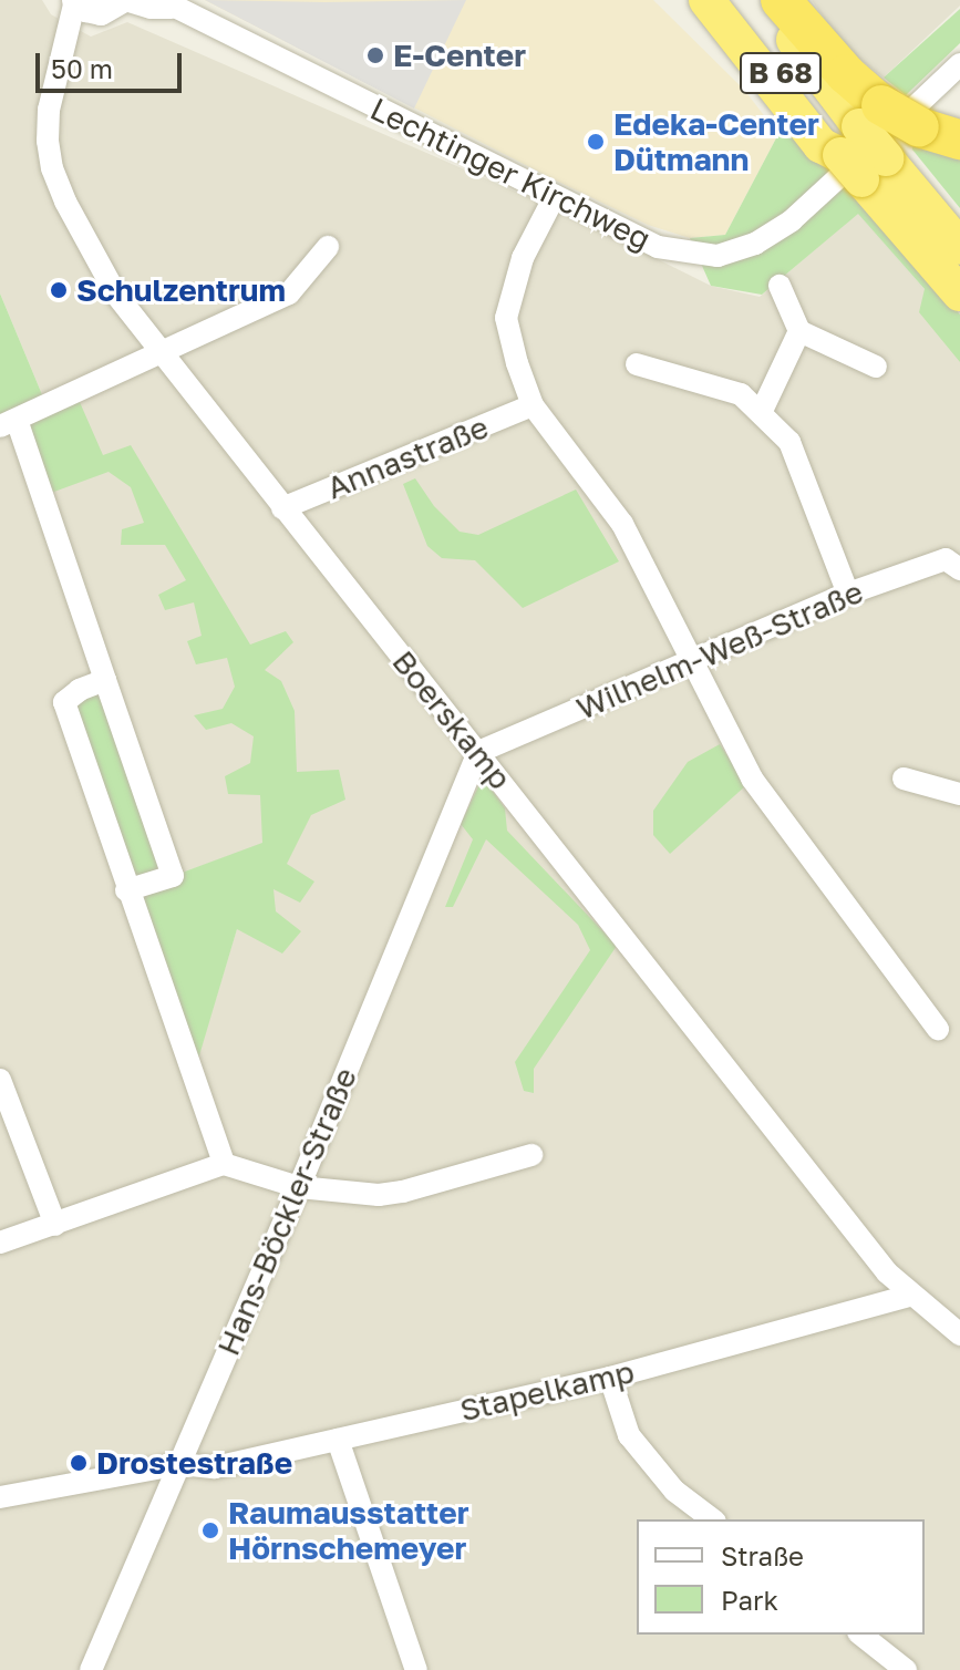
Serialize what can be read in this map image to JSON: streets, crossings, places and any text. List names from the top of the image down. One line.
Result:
{"streets":{"highway":["B 68"],"street":["Lechtinger Kirchweg","Annastraße","Wilhelm-Weß-Straße","Boerskamp","Hans-Böckler-Straße","Stapelkamp"]},"crossings":[["Annastraße","Boerskamp"],["Wilhelm-Weß-Straße","Boerskamp"],["Wilhelm-Weß-Straße","Hans-Böckler-Straße"],["Boerskamp","Hans-Böckler-Straße"],["Boerskamp","Stapelkamp"],["Hans-Böckler-Straße","Stapelkamp"]],"places":["E-Center","Edeka-Center Dütmann","Schulzentrum","Drostestraße","Raumausstatter Hörnschemeyer"],"legend":["Straße","Park"],"scale_bar":"50 m"}
